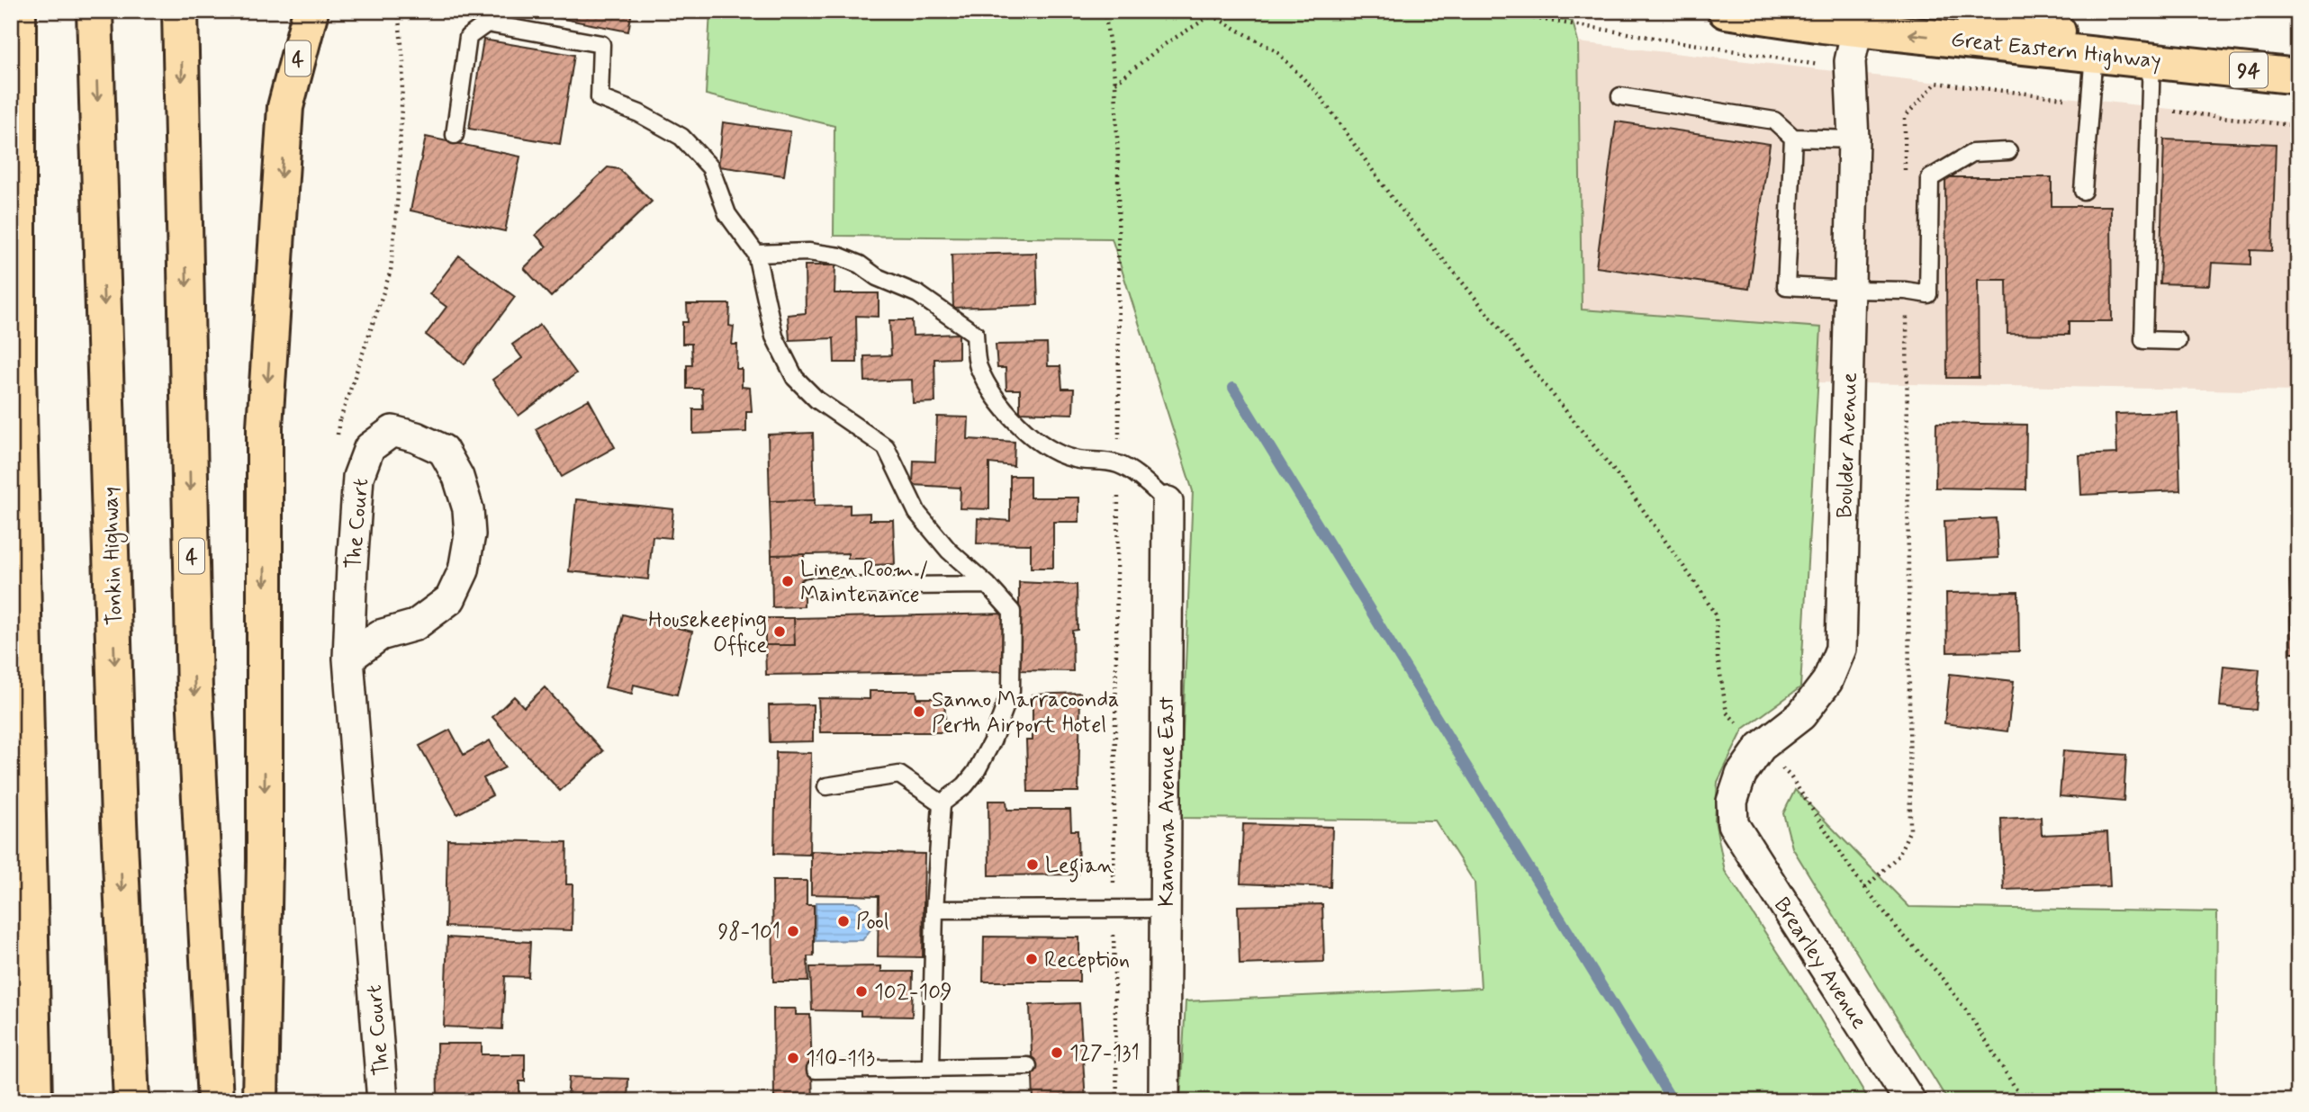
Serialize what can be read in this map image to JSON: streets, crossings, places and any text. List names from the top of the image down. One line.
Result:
{"streets":{"highway":["Great Eastern Highway","4","94","Tonkin Highway"],"street":["Boulder Avenue","The Court","Kanowna Avenue East","Brearley Avenue"]},"crossings":[["Great Eastern Highway","Boulder Avenue"],["Boulder Avenue","Brearley Avenue"]],"places":["Linen Room / Maintenance","Housekeeping Office","Sanno Marracoonda Perth Airport Hotel","Legian","Pool","98-101","Reception","102-109","127-131","110-113"]}
